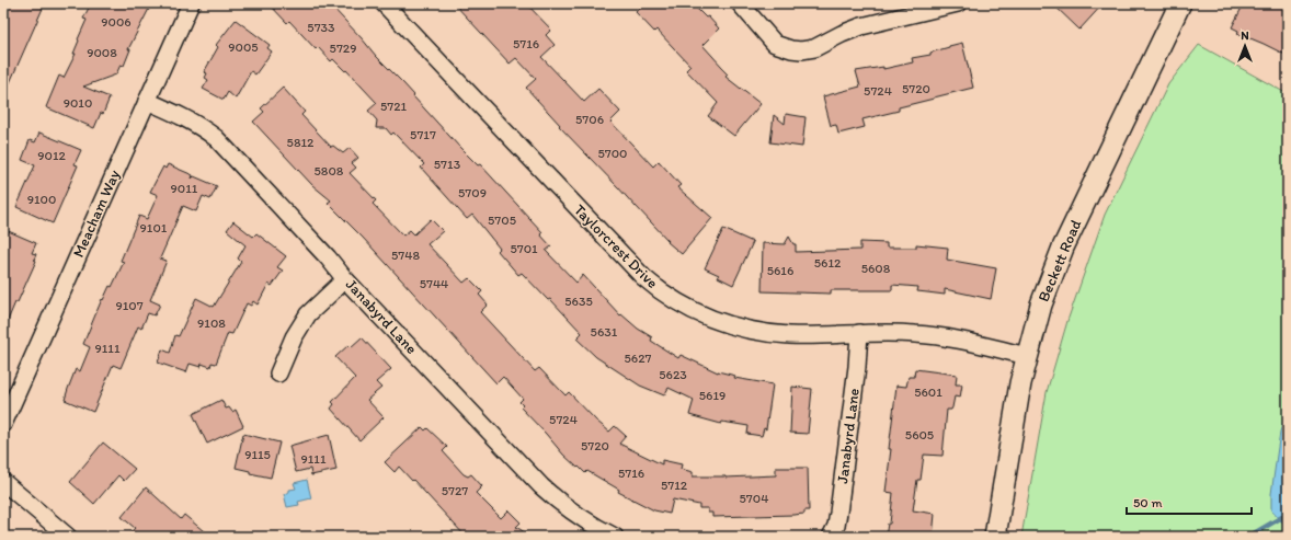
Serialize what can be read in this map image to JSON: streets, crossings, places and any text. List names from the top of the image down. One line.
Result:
{"streets":{"street":["Meacham Way","Taylorcrest Drive","Beckett Road","Janabyrd Lane"]},"crossings":[["Meacham Way","Janabyrd Lane"],["Taylorcrest Drive","Beckett Road"],["Taylorcrest Drive","Janabyrd Lane"]],"house_numbers":["9006","5733","5716","9005","5729","9008","5720","5724","9010","5721","5706","5717","5812","5700","9012","5713","5808","9011","5709","9100","5705","9101","5701","5748","5612","5608","5616","5744","5635","9107","9108","5631","9111","5627","5623","5601","5619","5724","5605","5720","9115","9111","5716","5712","5727","5704"],"scale_bar":"50 m","north":"top"}
